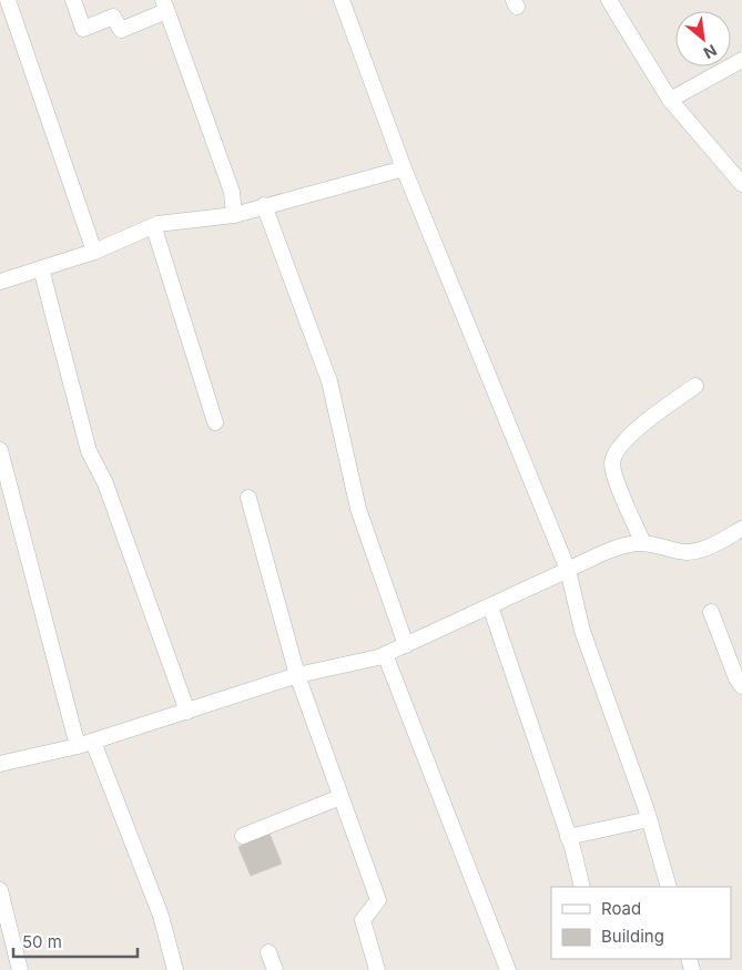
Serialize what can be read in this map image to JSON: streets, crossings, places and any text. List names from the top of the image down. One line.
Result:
{"legend":["Road","Building"],"scale_bar":"50 m","north":"bottom right"}
